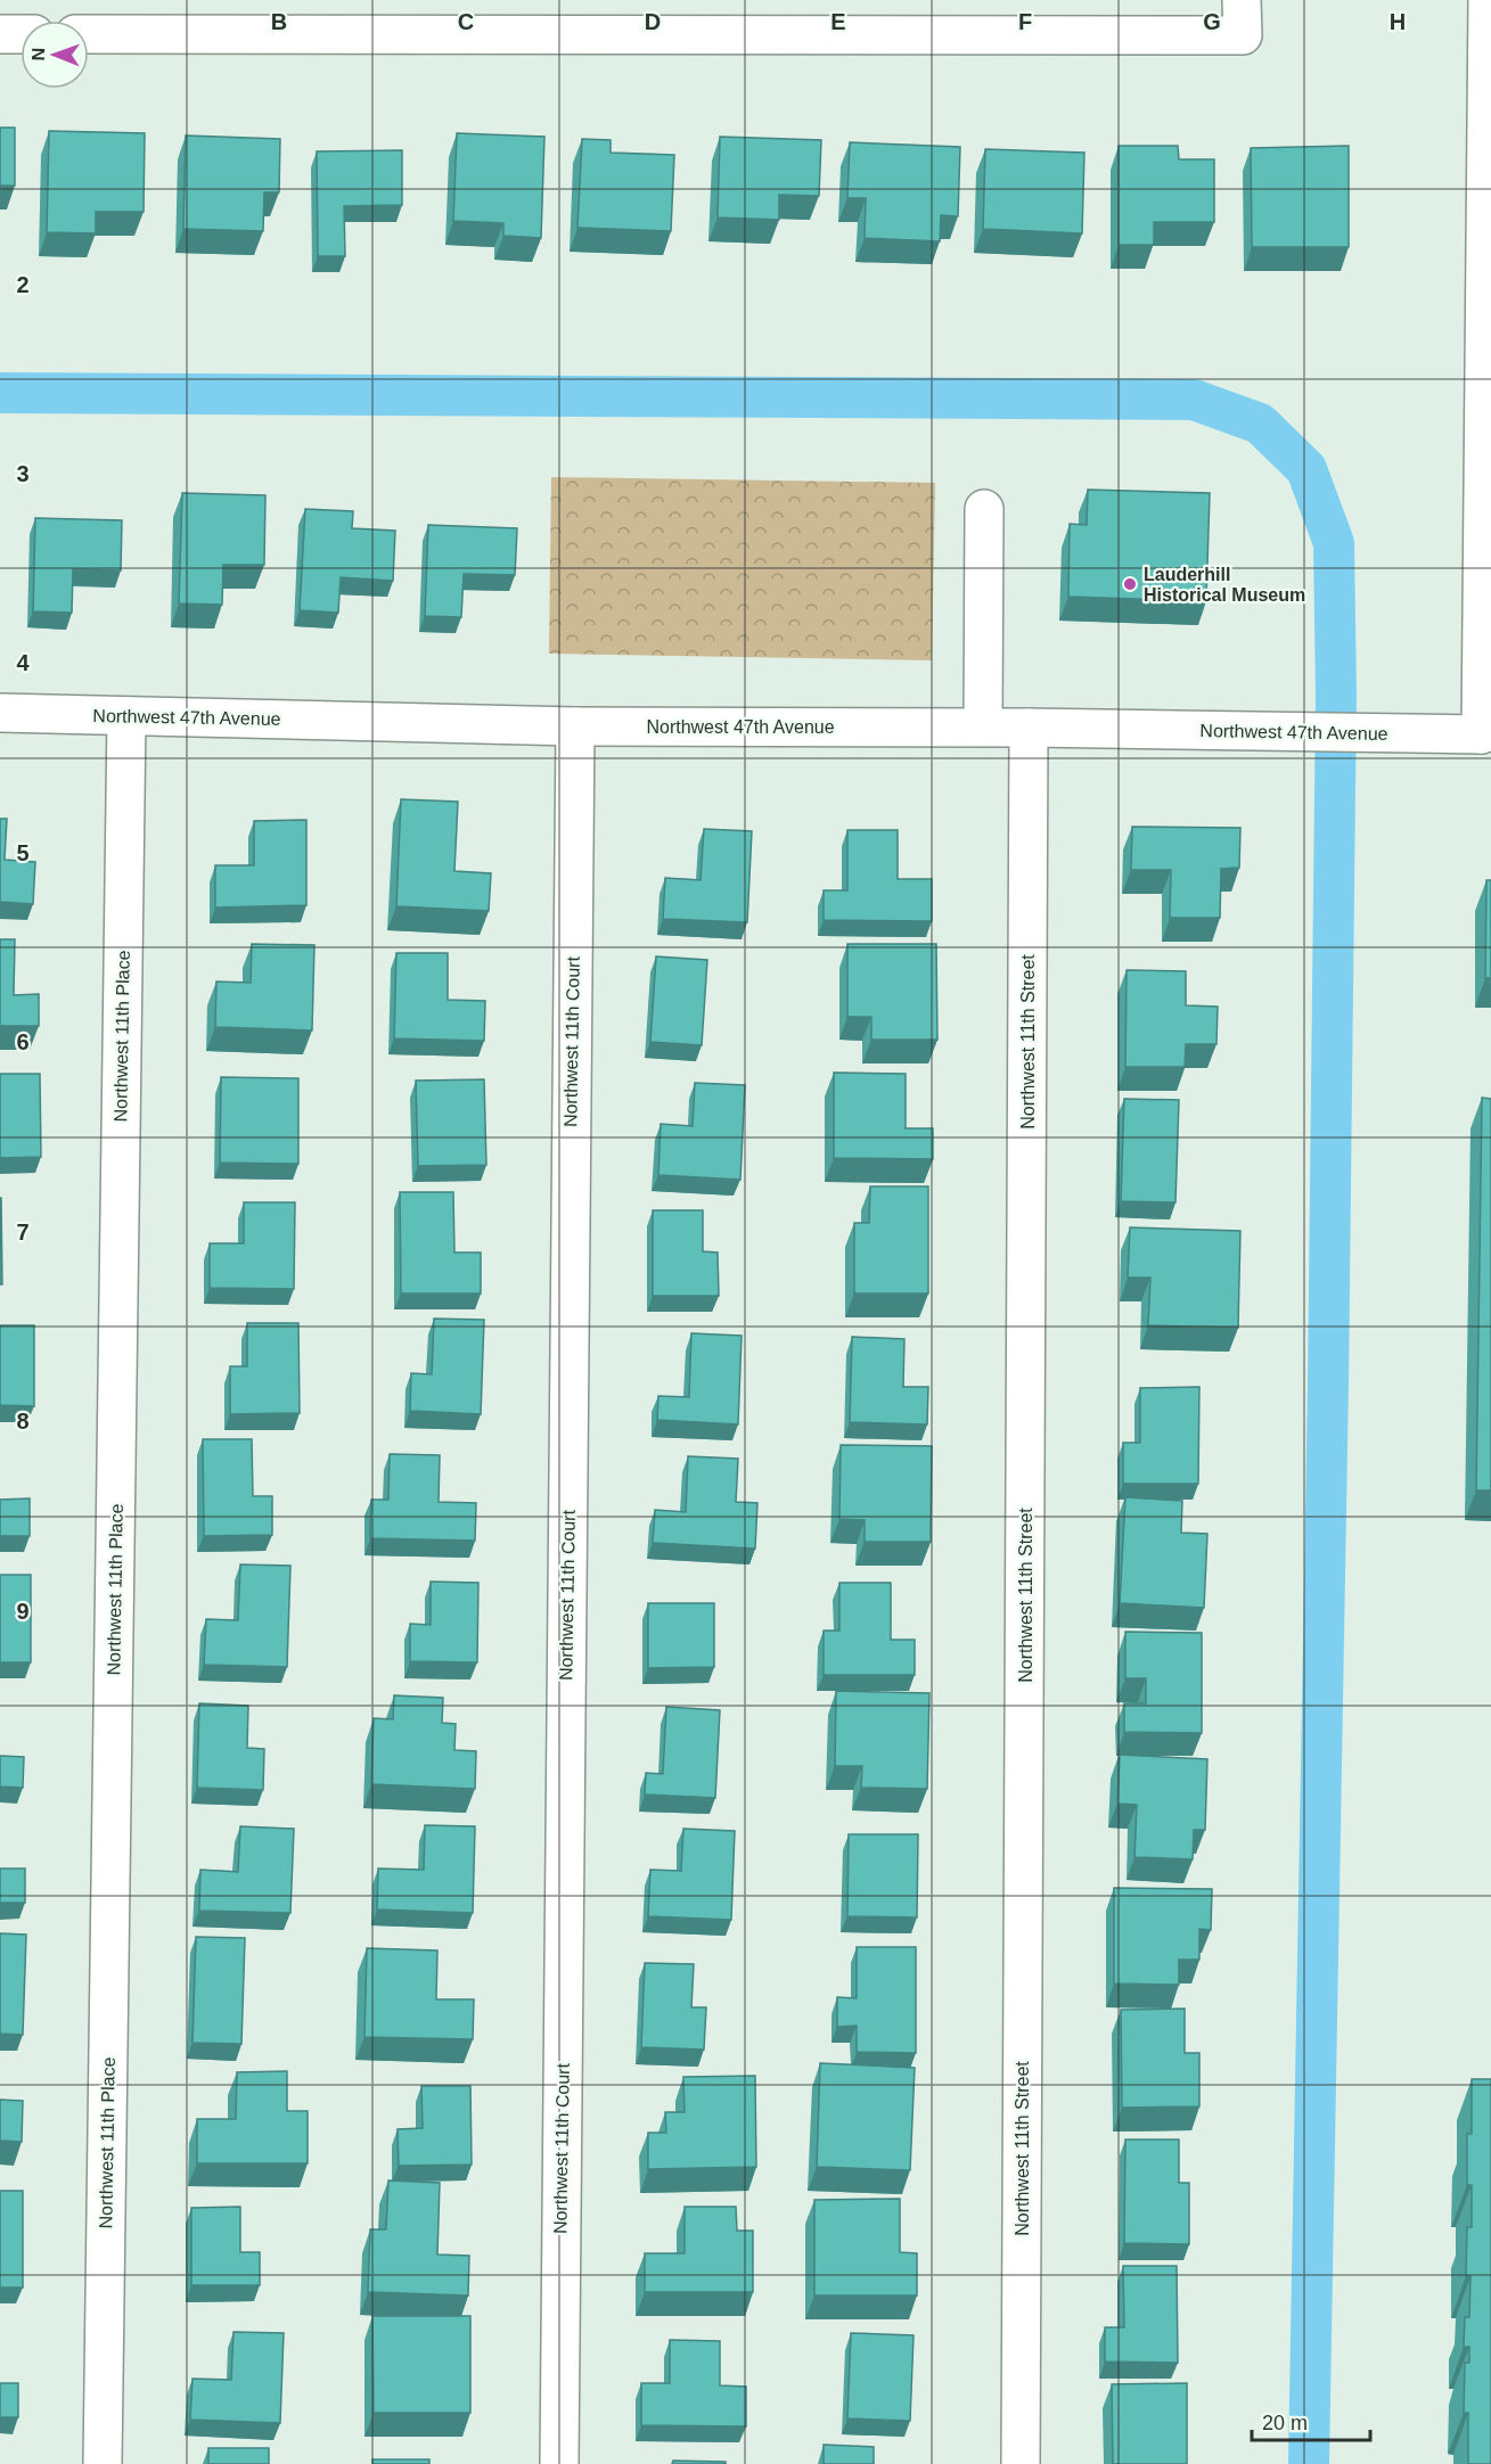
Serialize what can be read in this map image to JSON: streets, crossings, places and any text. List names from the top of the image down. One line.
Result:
{"streets":{"street":["Northwest 47th Avenue","Northwest 11th Place","Northwest 11th Court","Northwest 11th Street"]},"crossings":[["Northwest 47th Avenue","Northwest 11th Place"],["Northwest 47th Avenue","Northwest 11th Court"],["Northwest 47th Avenue","Northwest 11th Street"]],"places":["Lauderhill Historical Museum"],"scale_bar":"20 m","north":"left","grid":{"columns":["B","C","D","E","F","G","H"],"rows":["2","3","4","5","6","7","8","9"]}}
